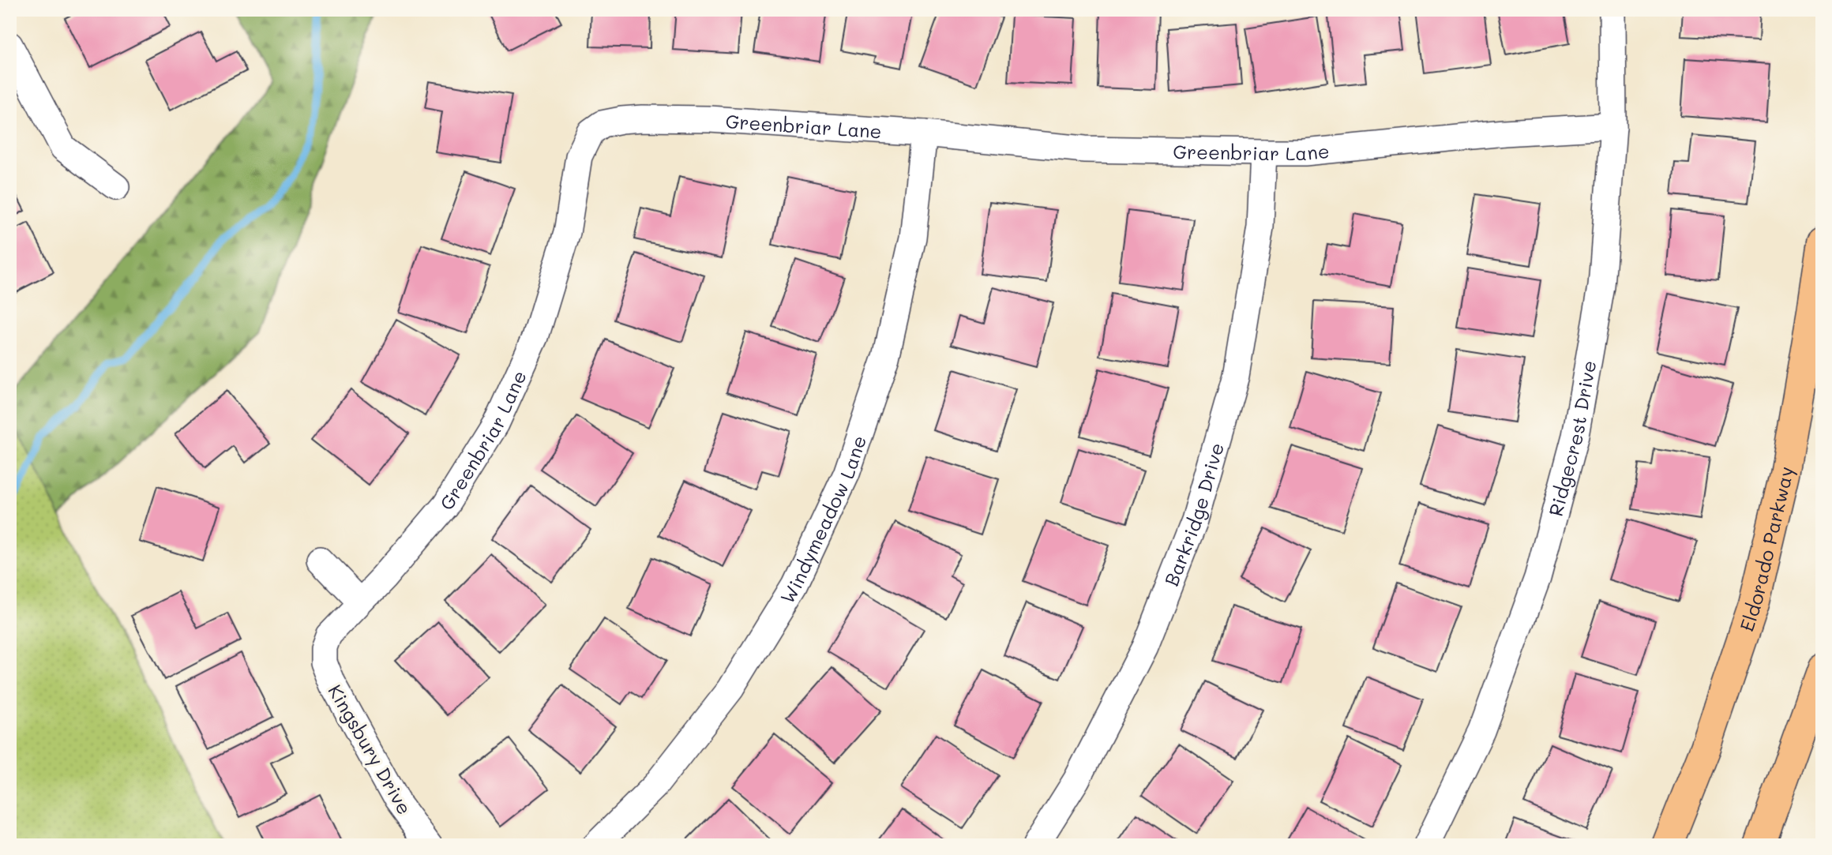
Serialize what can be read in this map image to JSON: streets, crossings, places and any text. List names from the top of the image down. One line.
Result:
{"streets":{"main road":["Eldorado Parkway"],"street":["Greenbriar Lane","Ridgecrest Drive","Barkridge Drive","Windymeadow Lane","Kingsbury Drive"]},"crossings":[["Greenbriar Lane","Ridgecrest Drive"],["Greenbriar Lane","Barkridge Drive"],["Greenbriar Lane","Windymeadow Lane"],["Greenbriar Lane","Kingsbury Drive"]]}
